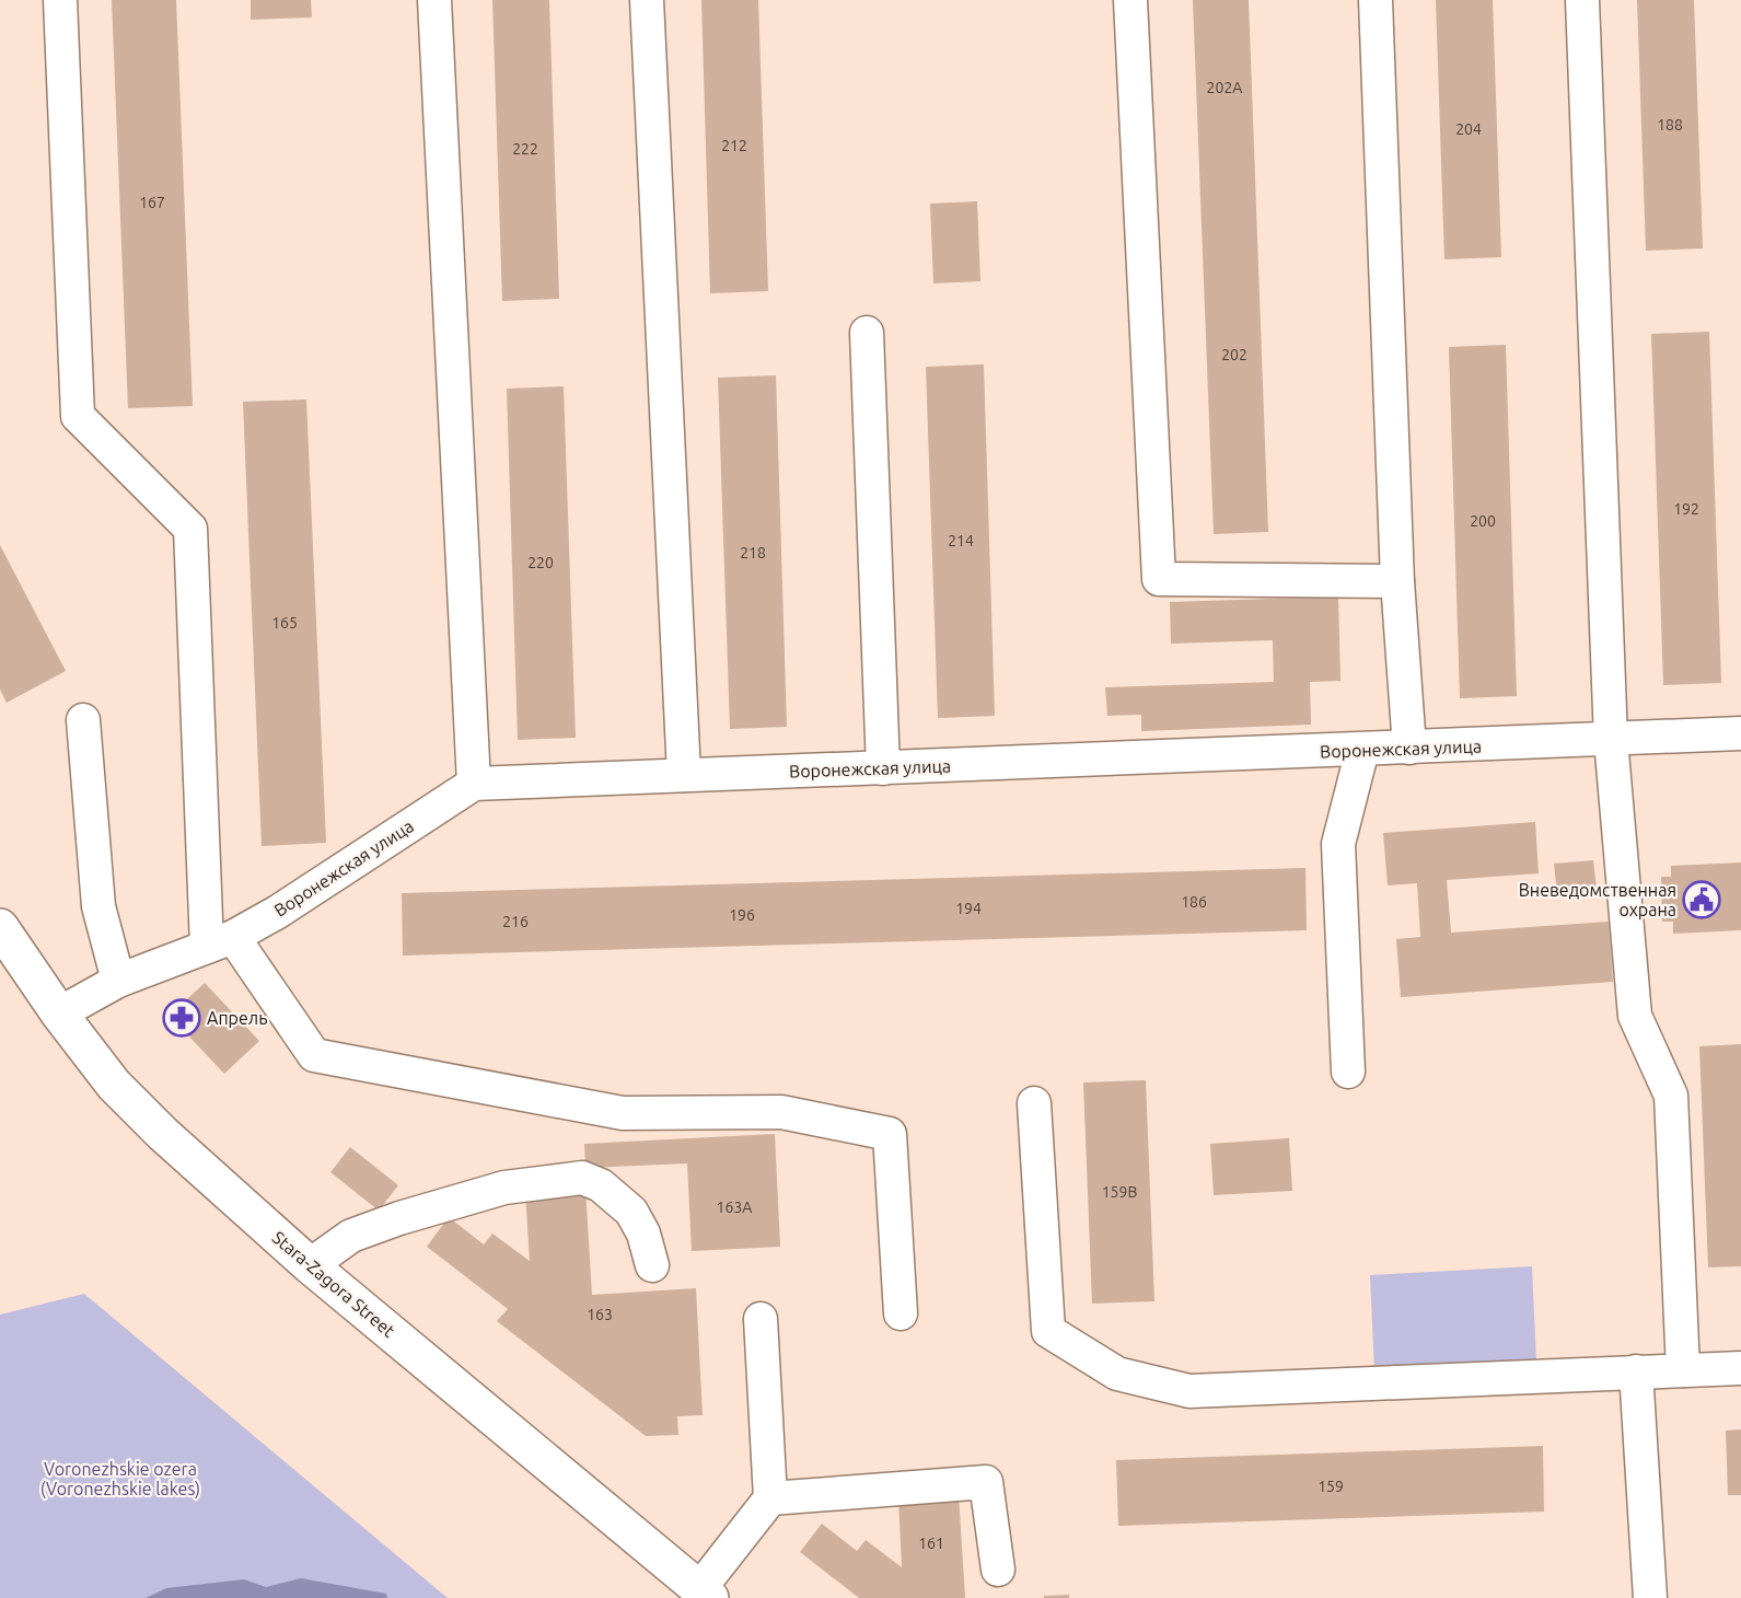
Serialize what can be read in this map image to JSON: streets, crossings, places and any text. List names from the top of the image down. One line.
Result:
{"streets":{"main road":["Stara-Zagora Street"],"street":["Воронежская улица"]},"crossings":[["Воронежская улица","Stara-Zagora Street"]],"parks":["Voronezhskie ozera (Voronezhskie lakes)"],"places":{"public building":["Вневедомственная охрана"],"pharmacy":["Апрель"]},"house_numbers":["202А","188","204","212","222","167","202","192","200","214","218","220","165","186","194","196","216","159В","163А","163","159","161"]}
